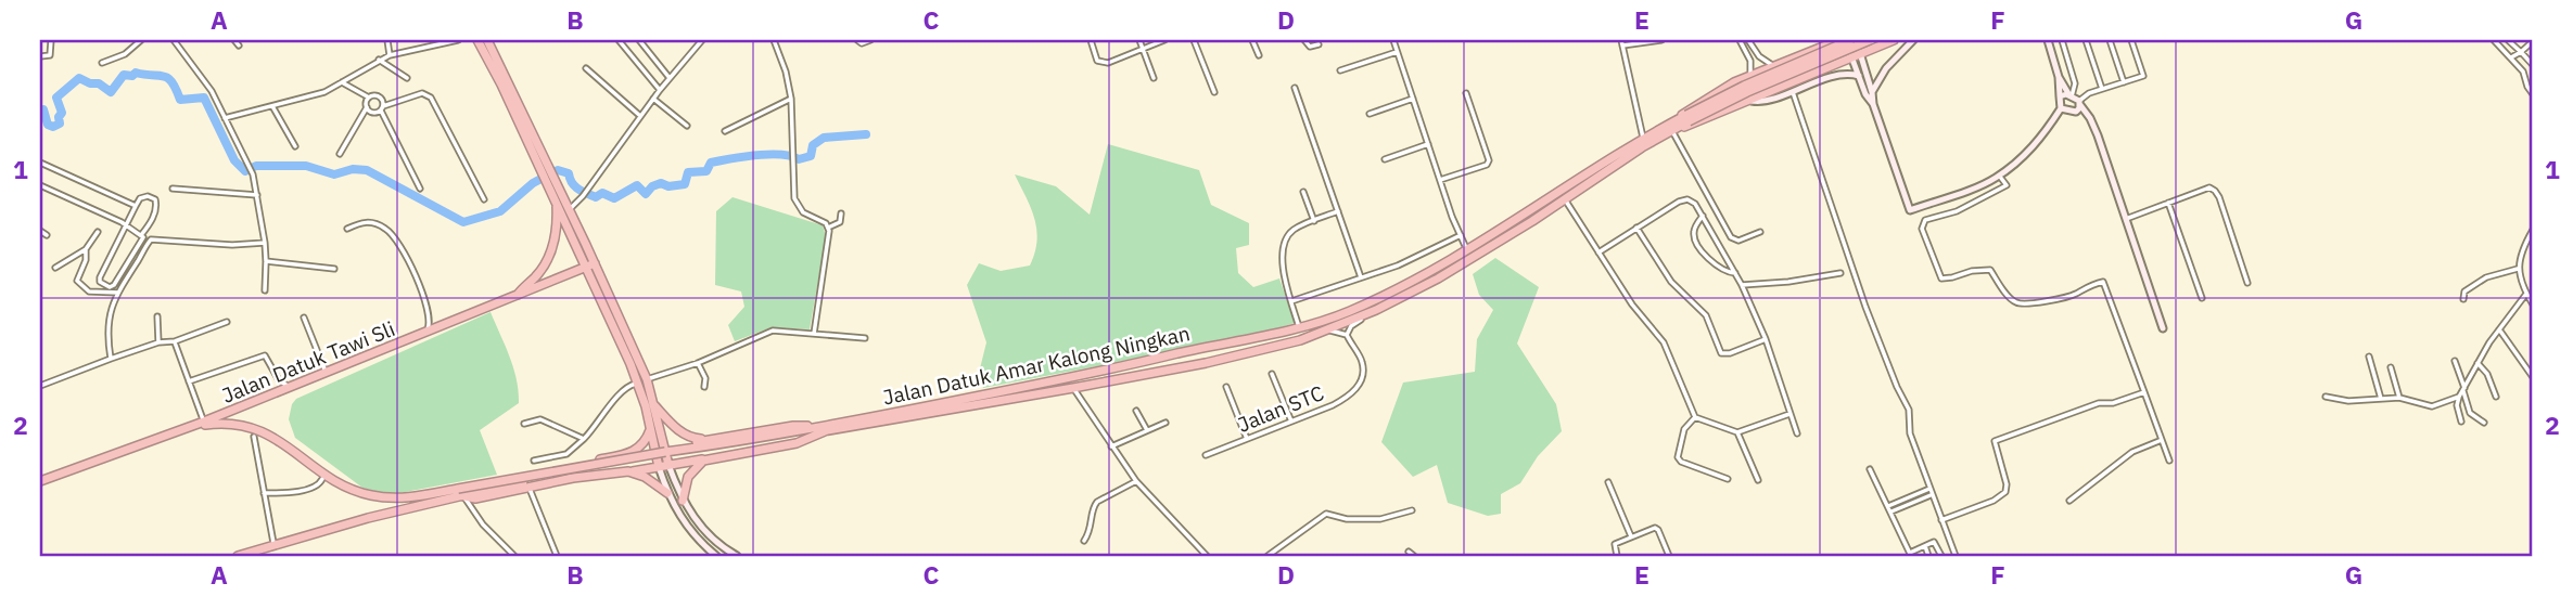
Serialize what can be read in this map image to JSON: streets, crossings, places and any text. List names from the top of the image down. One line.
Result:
{"streets":{"highway":["Jalan Datuk Tawi Sli","Jalan Datuk Amar Kalong Ningkan"],"street":["Jalan STC"]},"crossings":[["Jalan Datuk Tawi Sli","Jalan Datuk Amar Kalong Ningkan"]],"grid":{"columns":["A","B","C","D","E","F","G"],"rows":["1","2"]}}
